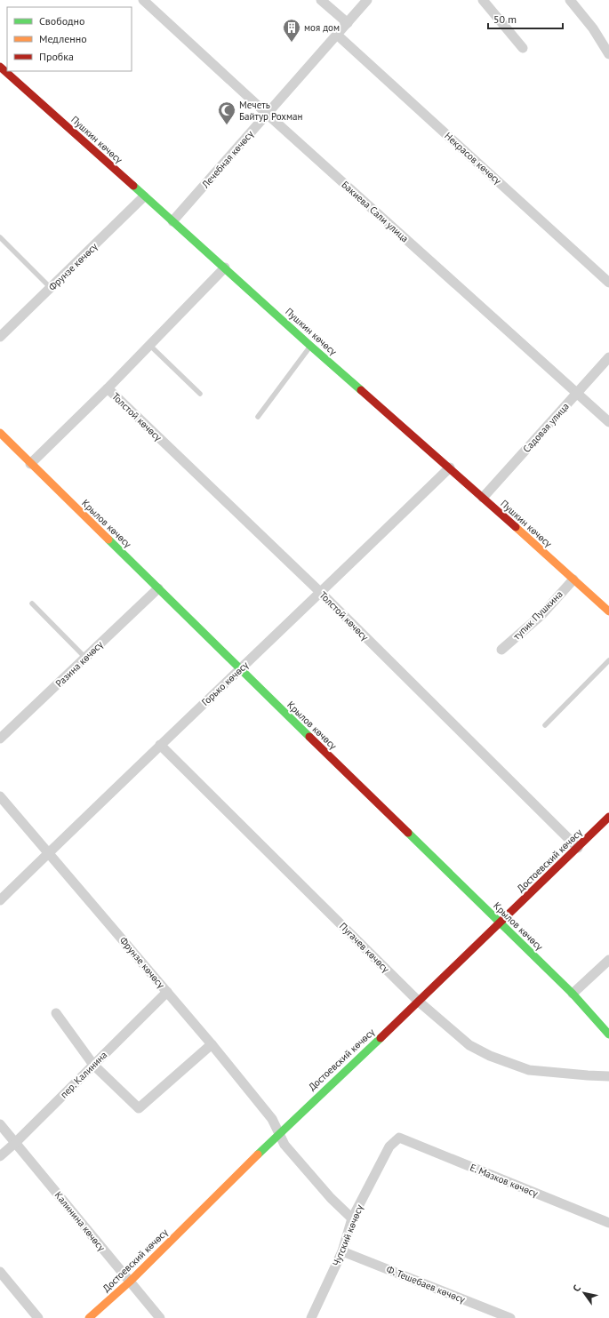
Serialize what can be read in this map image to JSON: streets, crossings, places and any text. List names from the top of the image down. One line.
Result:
{"streets":{"main road":["Пушкин көчөсү","Крылов көчөсү","Достоевский көчөсү"],"street":["Некрасов көчөсү","Лечебная көчөсү","Бакиева Сали улица","Фрунзе көчөсү","Толстой көчөсү","Садовая улица","тупик Пушкина","Разина көчөсү","Горько көчөсү","Пугачев көчөсү","пер. Калинина","Е. Мазков көчөсү","Калинина көчөсү","Чутский көчөсү","Ф. Тешебаев көчөсү"]},"crossings":[["Пушкин көчөсү","Лечебная көчөсү"],["Пушкин көчөсү","Фрунзе көчөсү"],["Пушкин көчөсү","Садовая улица"],["Пушкин көчөсү","тупик Пушкина"],["Пушкин көчөсү","Горько көчөсү"],["Некрасов көчөсү","Лечебная көчөсү"],["Лечебная көчөсү","Бакиева Сали улица"],["Бакиева Сали улица","Садовая улица"],["Фрунзе көчөсү","Горько көчөсү"],["Фрунзе көчөсү","Достоевский көчөсү"],["Фрунзе көчөсү","пер. Калинина"],["Фрунзе көчөсү","Чутский көчөсү"],["Толстой көчөсү","Горько көчөсү"],["Толстой көчөсү","Достоевский көчөсү"],["Крылов көчөсү","Разина көчөсү"],["Крылов көчөсү","Горько көчөсү"],["Крылов көчөсү","Достоевский көчөсү"],["Горько көчөсү","Пугачев көчөсү"],["Достоевский көчөсү","Пугачев көчөсү"],["Достоевский көчөсү","Калинина көчөсү"],["пер. Калинина","Калинина көчөсү"],["Е. Мазков көчөсү","Чутский көчөсү"],["Чутский көчөсү","Ф. Тешебаев көчөсү"]],"places":{"building":["моя дом"],"mosque":["Мечеть Байтур Рохман"]},"legend":["Свободно","Медленно","Пробка"],"scale_bar":"50 m","north":"top left"}
